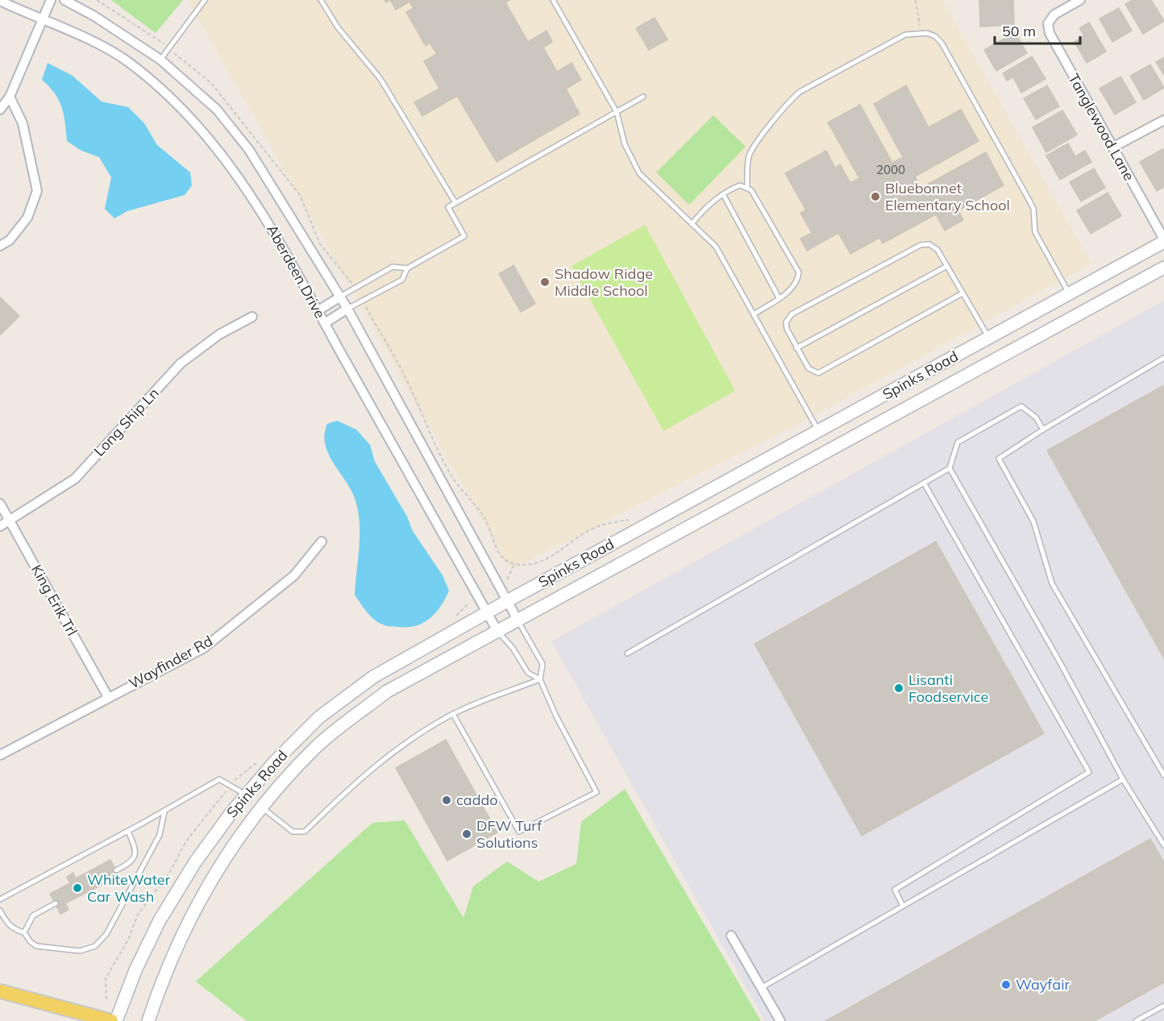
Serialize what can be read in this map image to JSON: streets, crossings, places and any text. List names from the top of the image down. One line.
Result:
{"streets":{"main road":["Spinks Road"],"street":["Tanglewood Lane","Aberdeen Drive","Long Ship Ln","King Erik Trl","Wayfinder Rd"]},"crossings":[["Tanglewood Lane","Spinks Road"],["Aberdeen Drive","Spinks Road"],["Long Ship Ln","King Erik Trl"],["King Erik Trl","Wayfinder Rd"]],"places":["Bluebonnet Elementary School","Shadow Ridge Middle School","Lisanti Foodservice","caddo","DFW Turf Solutions","WhiteWater Car Wash","Wayfair"],"house_numbers":["2000"],"scale_bar":"50 m"}
